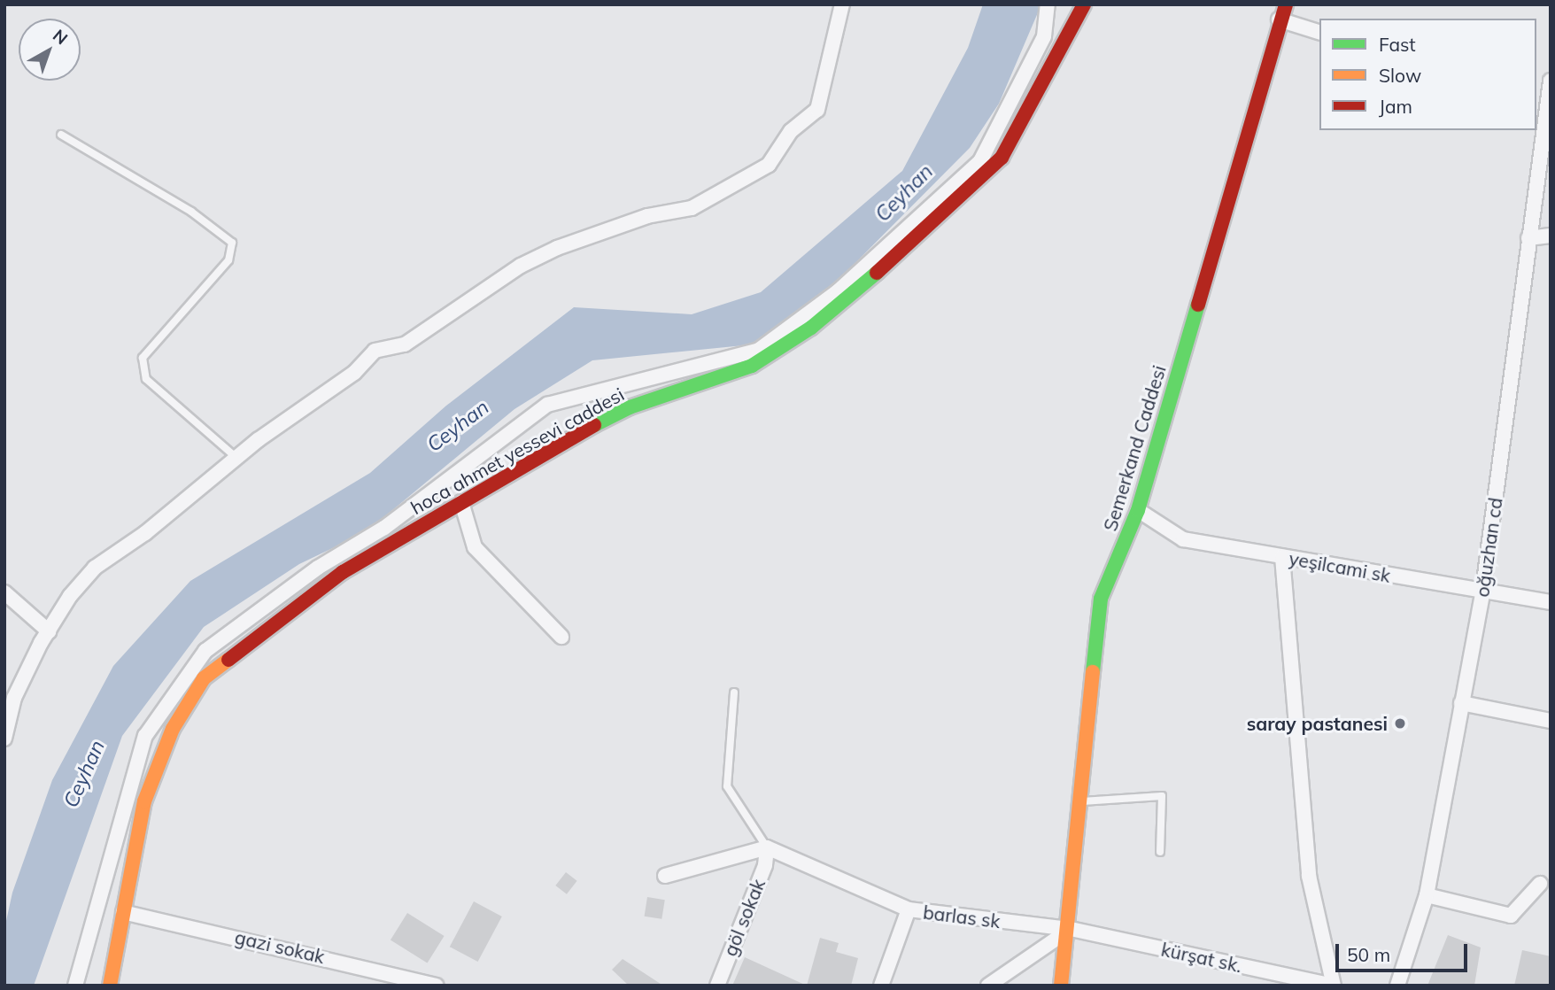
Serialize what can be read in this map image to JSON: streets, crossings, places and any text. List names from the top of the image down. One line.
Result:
{"streets":{"street":["Semerkand Caddesi","hoca ahmet yessevi caddesi","oğuzhan cd","yeşilcami sk","barlas sk","göl sokak","gazi sokak","kürşat sk."]},"crossings":[["Semerkand Caddesi","yeşilcami sk"],["Semerkand Caddesi","barlas sk"],["Semerkand Caddesi","kürşat sk."],["hoca ahmet yessevi caddesi","gazi sokak"],["oğuzhan cd","yeşilcami sk"],["barlas sk","göl sokak"],["barlas sk","kürşat sk."]],"water":["Ceyhan"],"places":["saray pastanesi"],"legend":["Fast","Slow","Jam"],"scale_bar":"50 m","north":"top right"}
